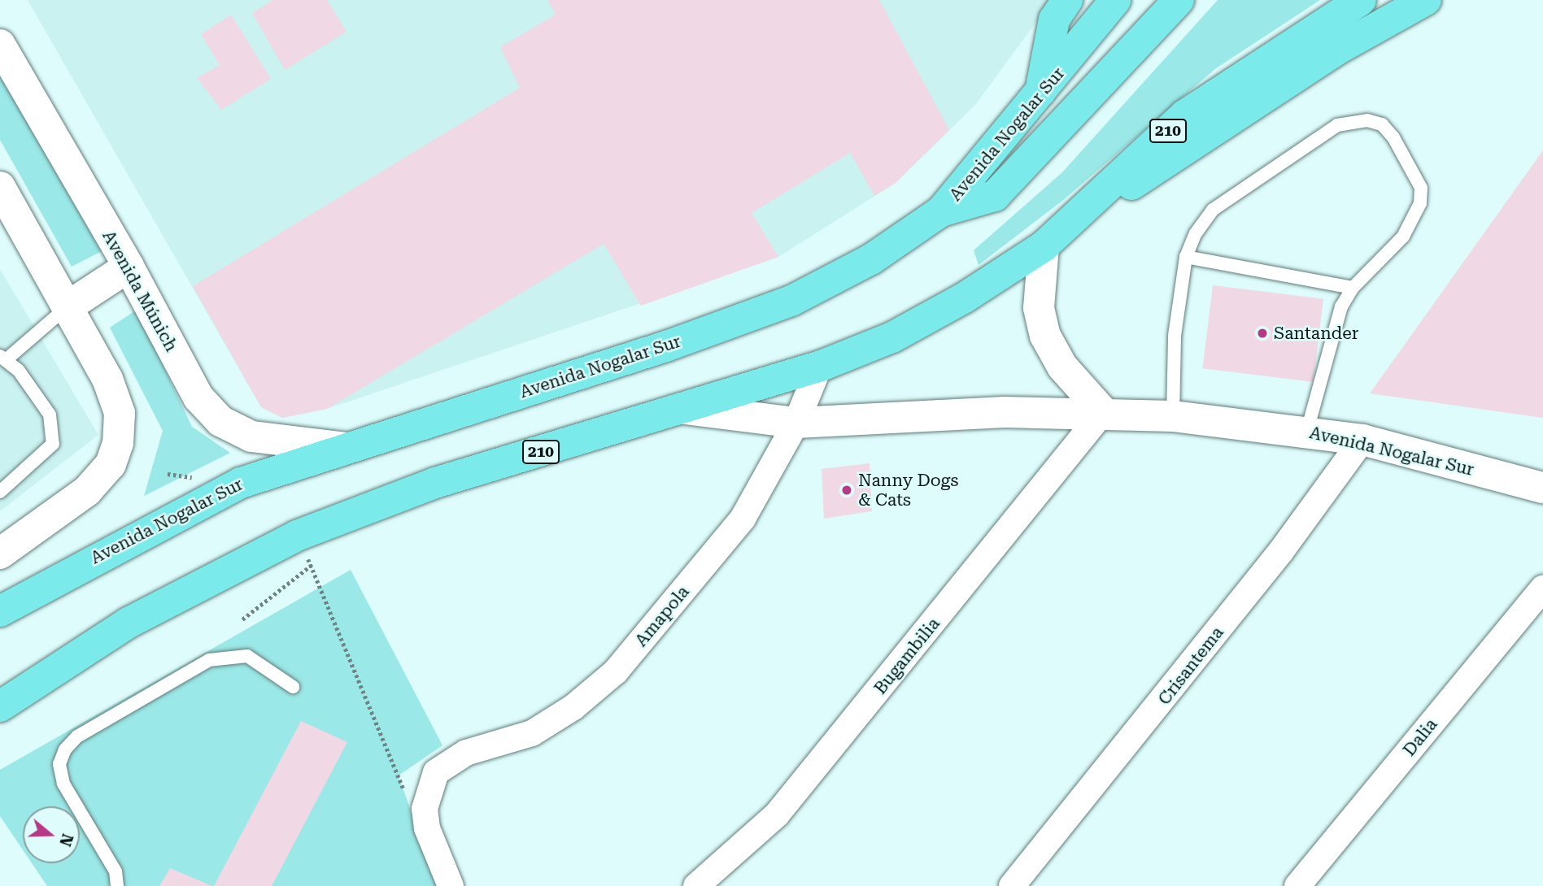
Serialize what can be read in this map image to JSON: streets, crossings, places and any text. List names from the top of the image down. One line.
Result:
{"streets":{"highway":["210","Avenida Nogalar Sur"],"main road":["Avenida Múnich"],"street":["Amapola","Bugambilia","Crisantema","Dalia"]},"crossings":[["Avenida Nogalar Sur","Avenida Múnich"],["Avenida Nogalar Sur","Amapola"],["Avenida Nogalar Sur","Bugambilia"],["Avenida Nogalar Sur","Crisantema"]],"places":["Santander","Nanny Dogs & Cats"],"north":"right"}
